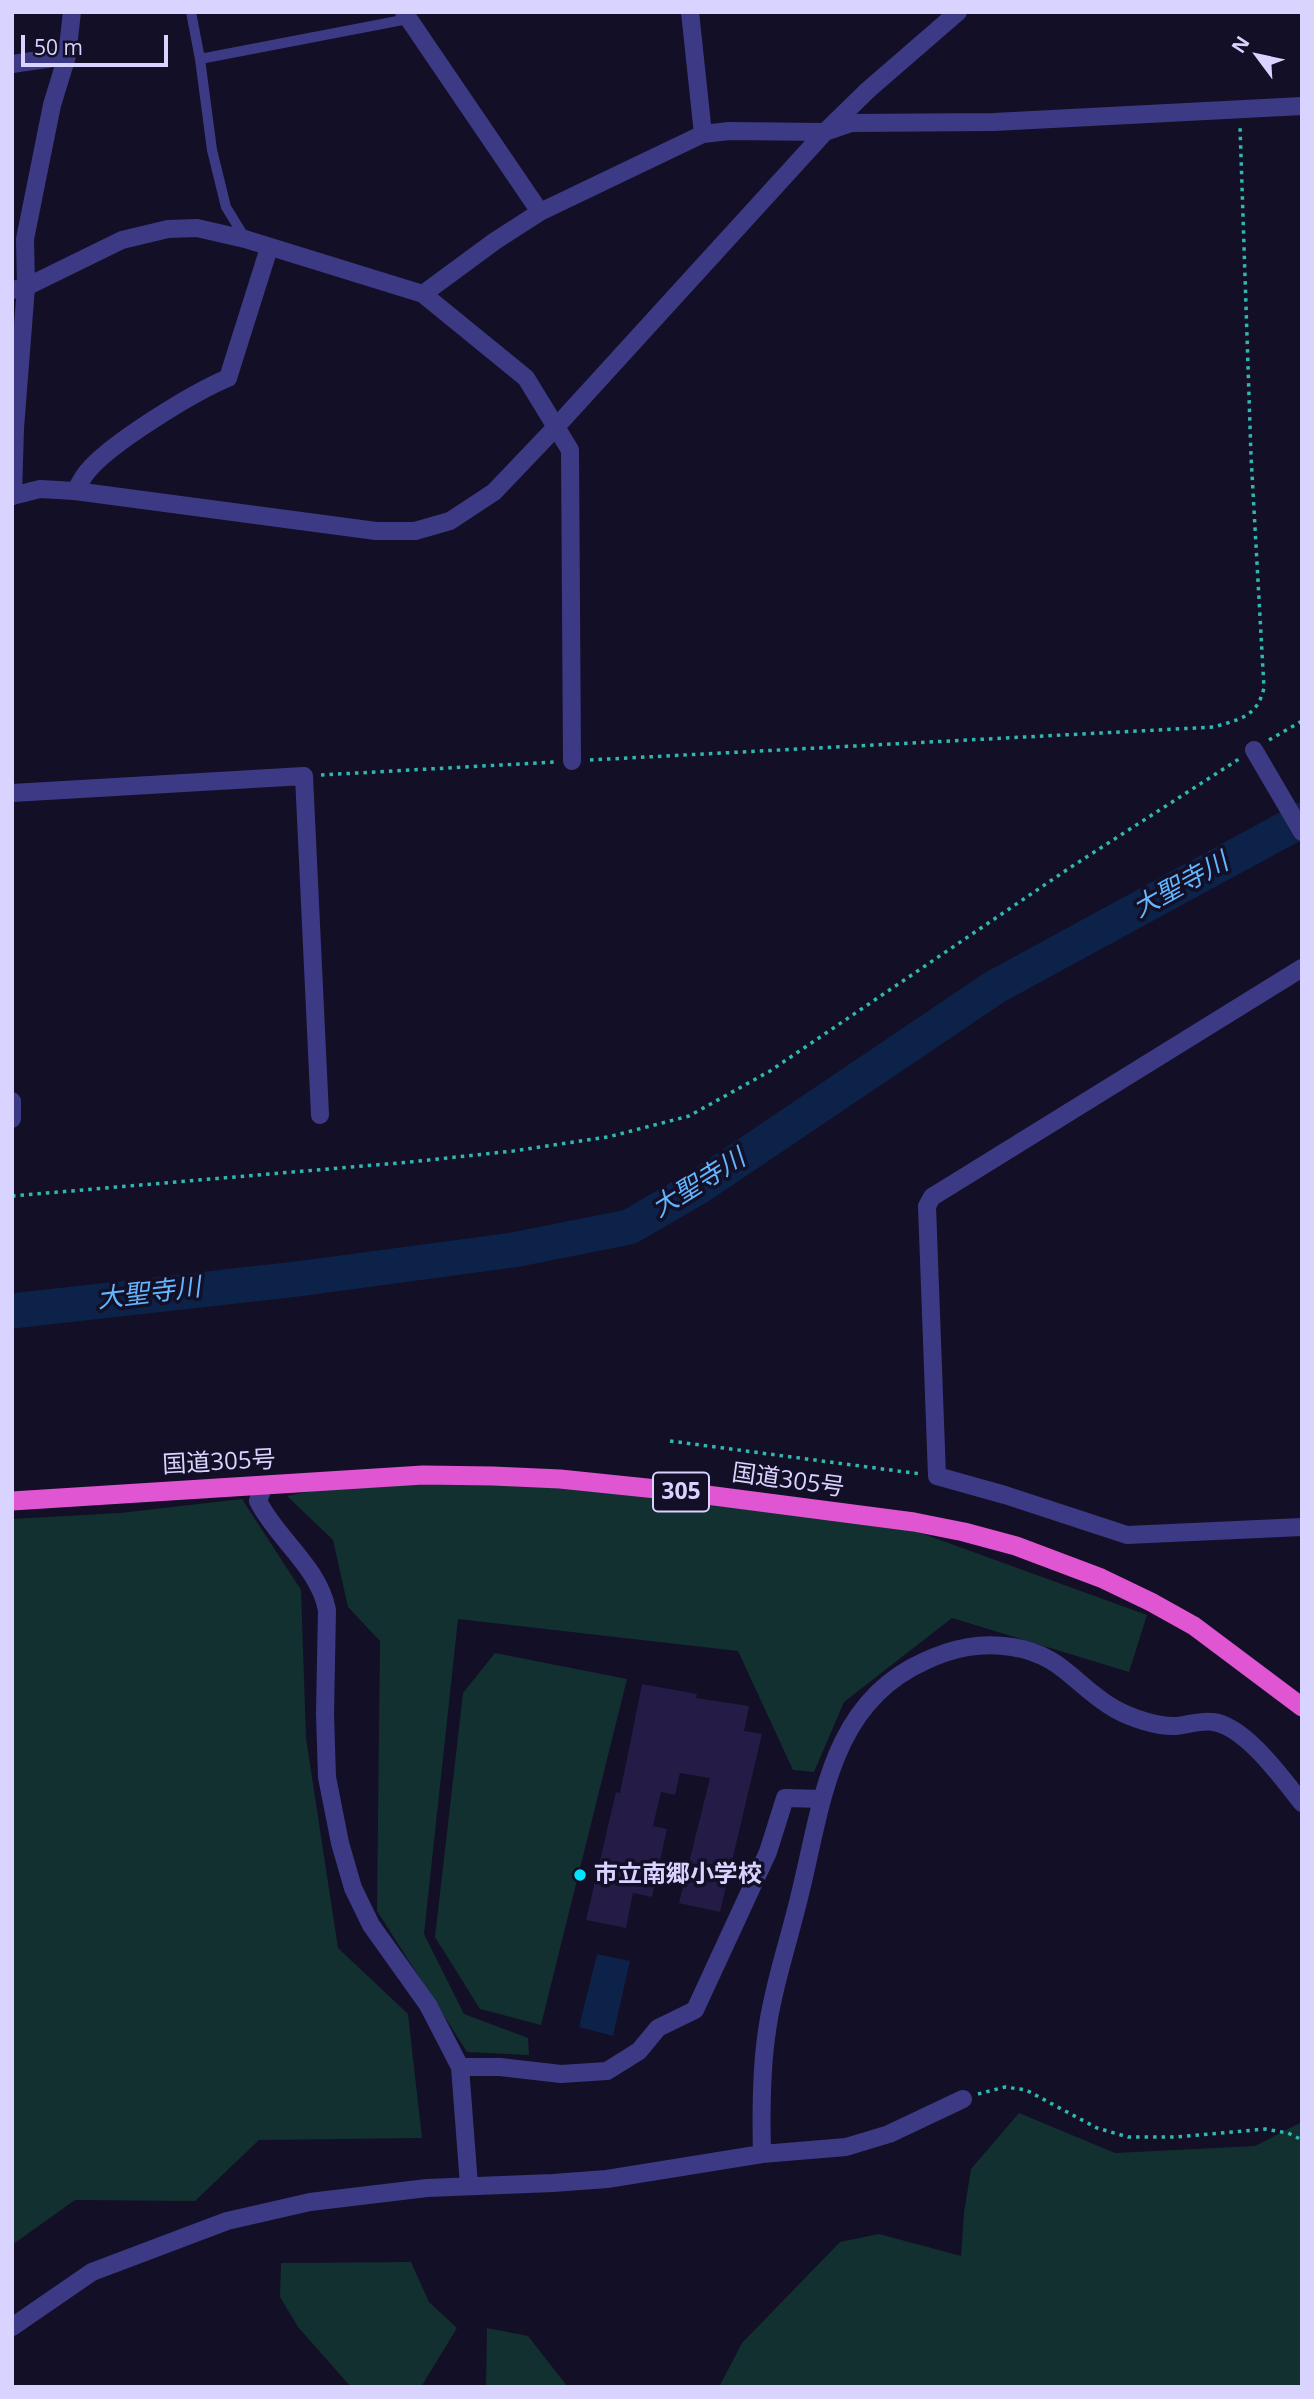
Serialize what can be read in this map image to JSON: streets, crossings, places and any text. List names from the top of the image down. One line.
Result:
{"streets":{"highway":["国道305号","305"]},"water":["大聖寺川"],"places":["市立南郷小学校"],"scale_bar":"50 m","north":"top left"}
